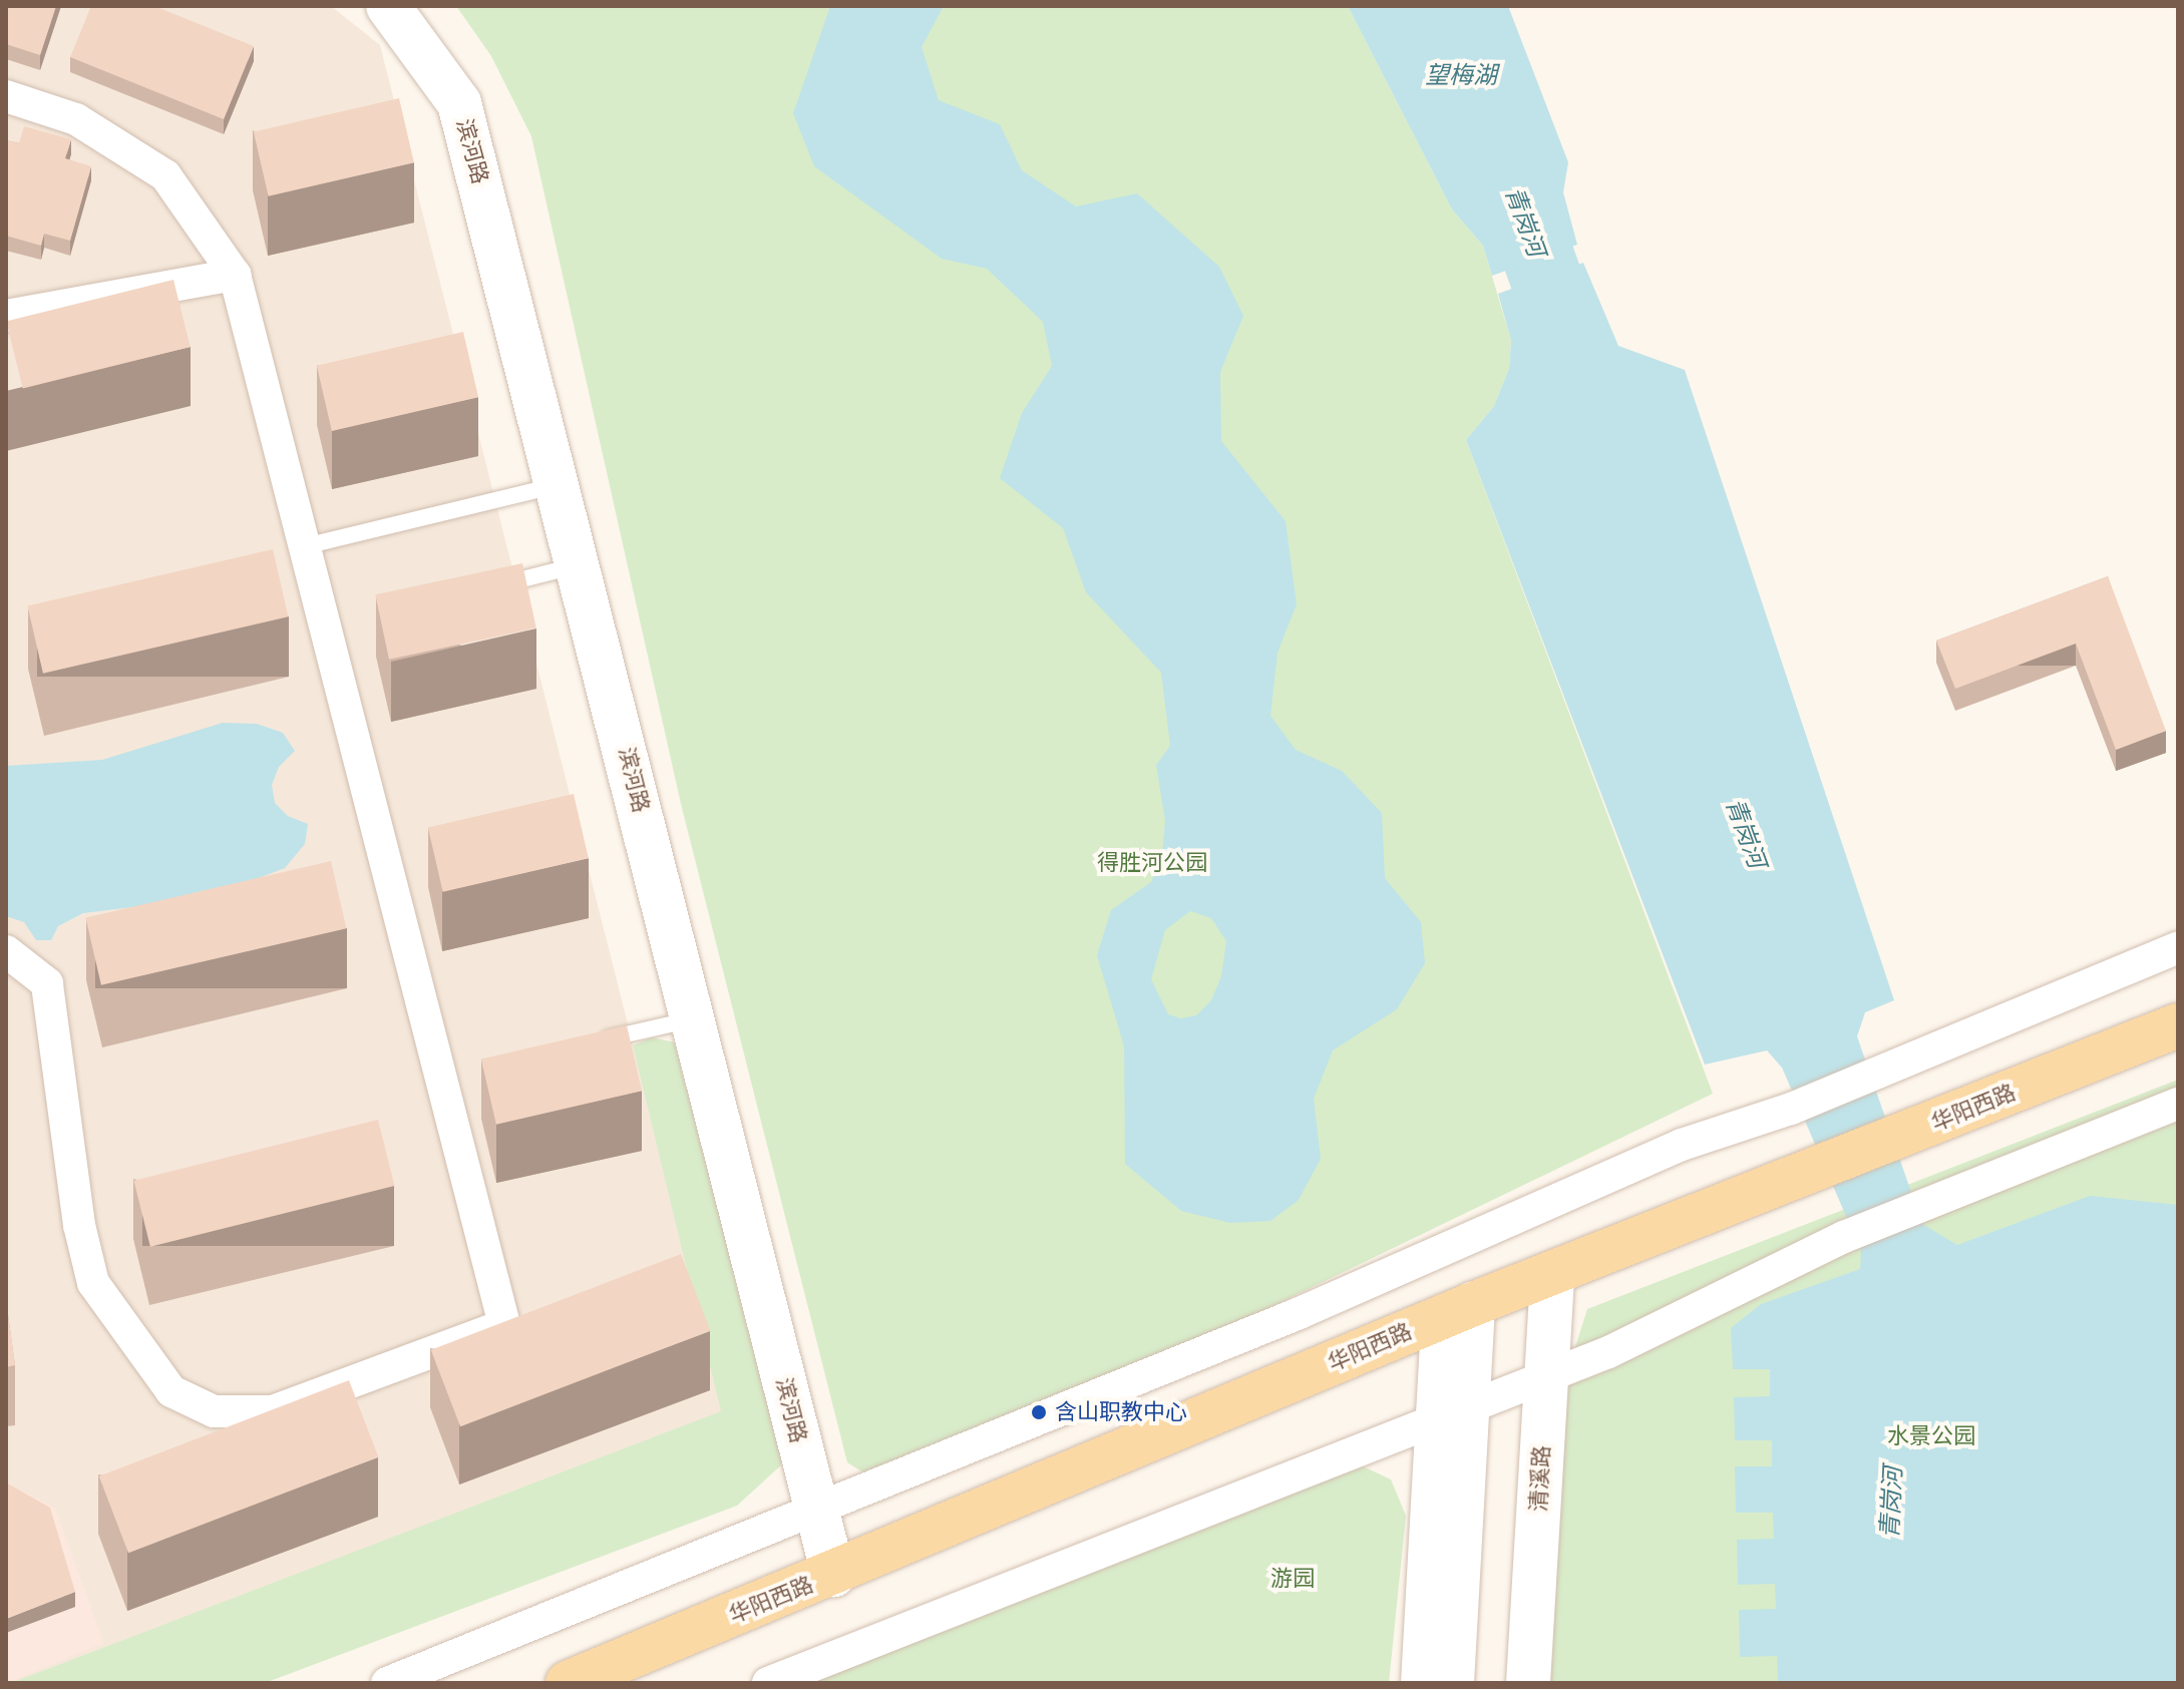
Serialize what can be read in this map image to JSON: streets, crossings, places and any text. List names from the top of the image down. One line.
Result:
{"streets":{"main road":["华阳西路"],"street":["滨河路","清溪路"]},"crossings":[["滨河路","华阳西路"],["华阳西路","清溪路"]],"water":["望梅湖","青岗河"],"parks":["得胜河公园","水景公园","游园"],"places":["含山职教中心"]}
